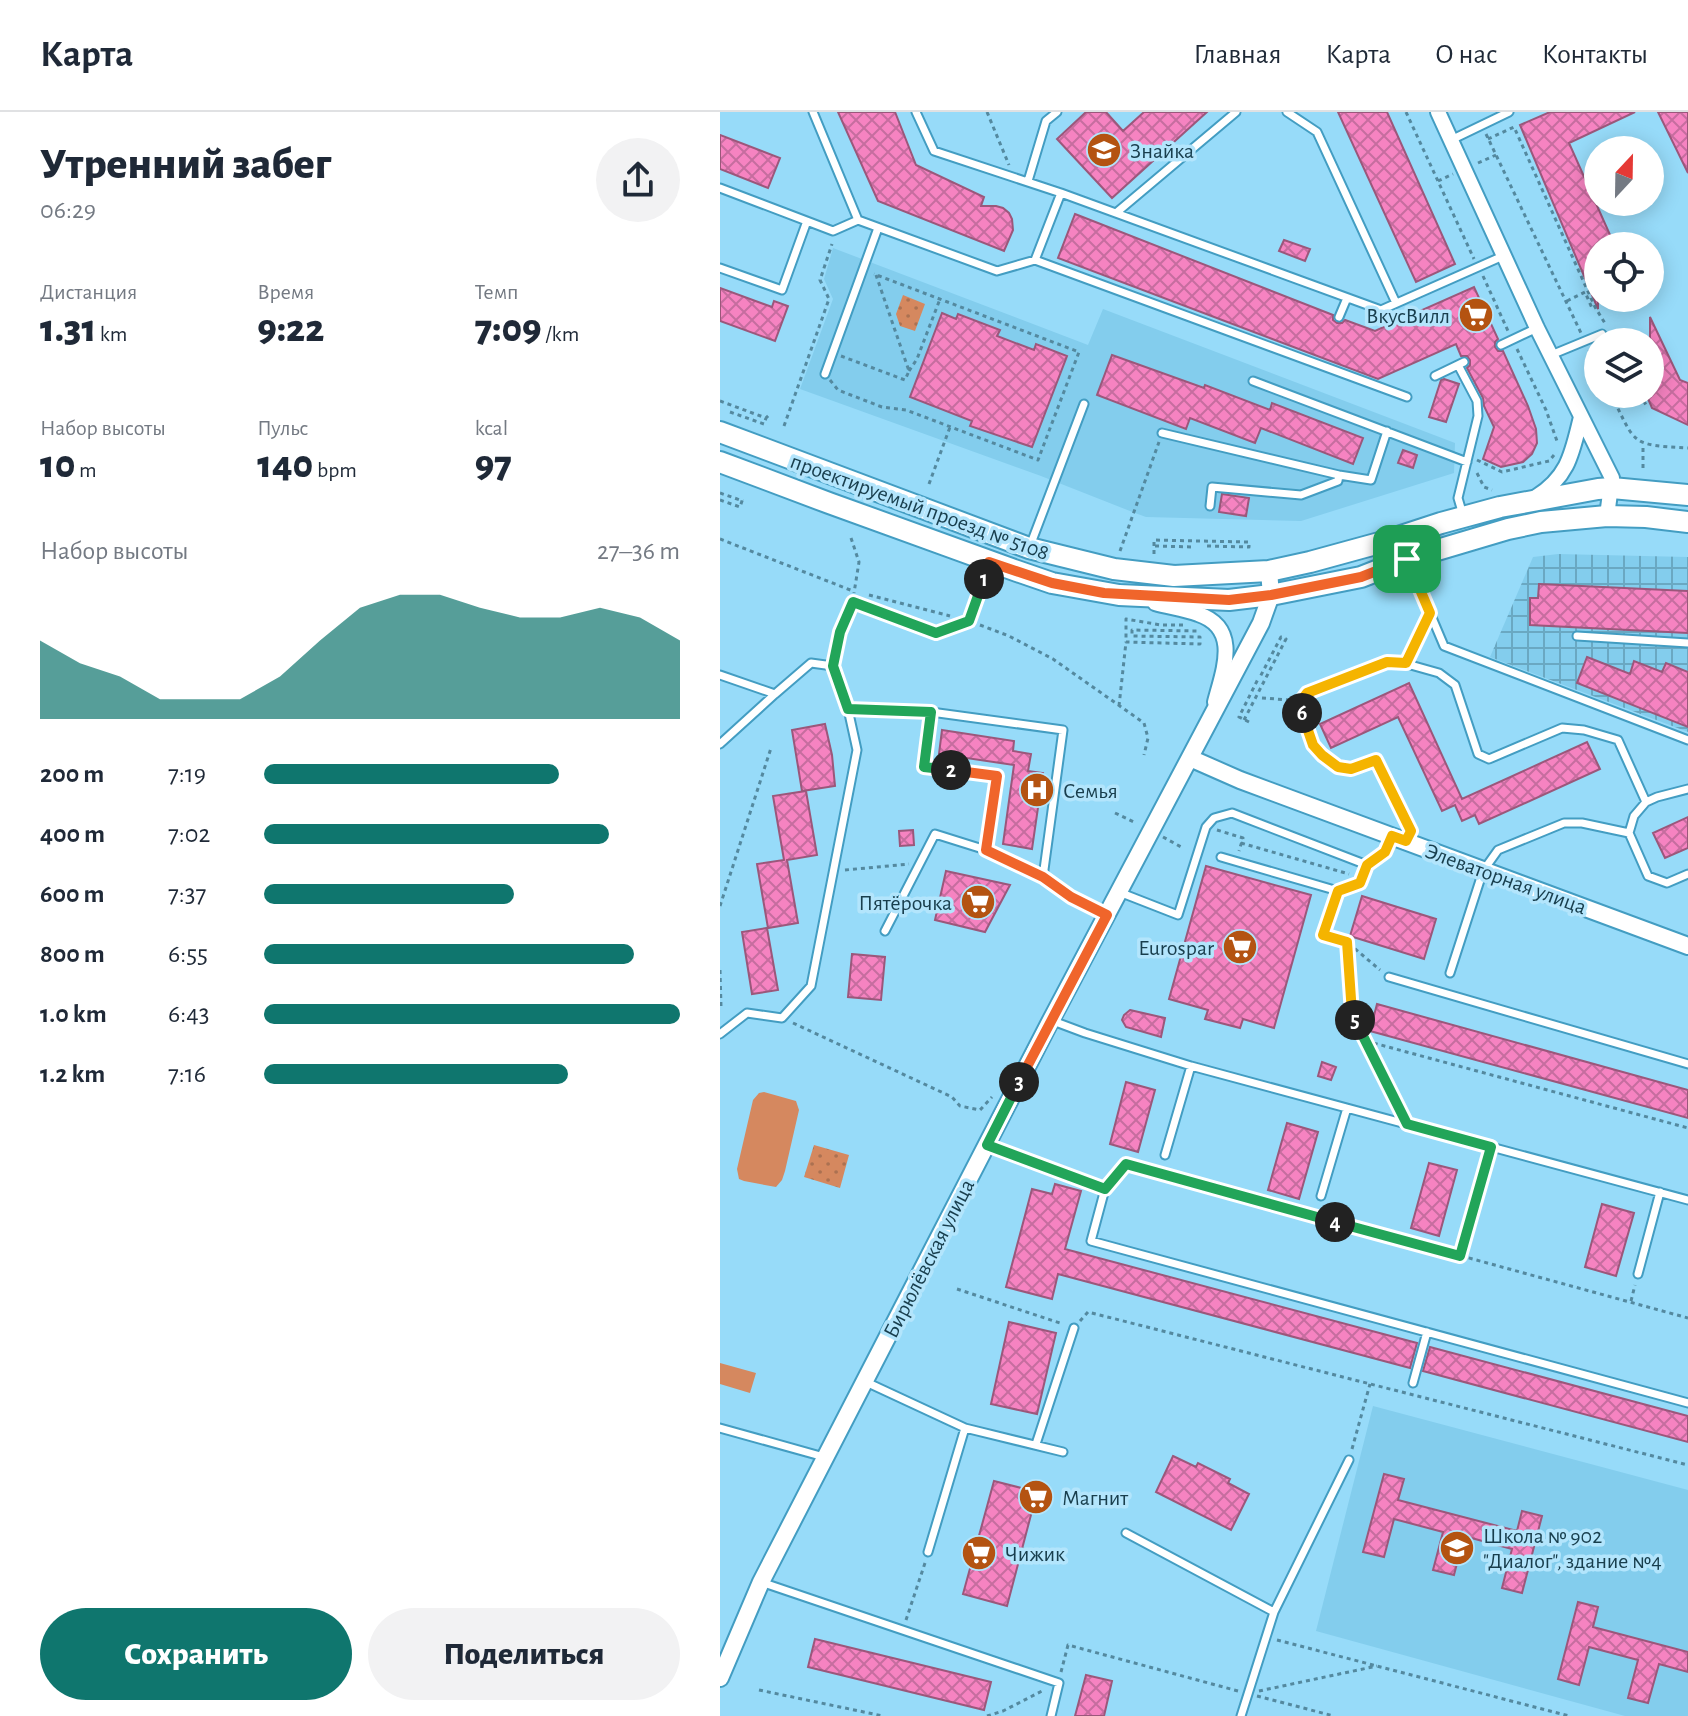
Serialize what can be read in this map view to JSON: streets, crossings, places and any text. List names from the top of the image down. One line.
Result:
{"streets":{"main road":["проектируемый проезд № 5108"],"street":["Элеваторная улица","Бирюлёвская улица"]},"crossings":[["проектируемый проезд № 5108","Бирюлёвская улица"],["Элеваторная улица","Бирюлёвская улица"]],"places":{"school or university":["Знайка","Школа № 902 \"Диалог\", здание №4"],"supermarket":["ВкусВилл","Пятёрочка","Eurospar","Магнит","Чижик"],"hospital":["Семья"]},"north":"top","page":{"header":"Карта","nav":["Главная","Карта","О нас","Контакты"],"heading":["Утренний забег","06:29"],"stats":[["Дистанция","1.31 km"],["Время","9:22"],["Темп","7:09 /km"],["Набор высоты","10 m"],["Пульс","140 bpm"],["kcal","97"]],"chart":["Набор высоты","27–36 m"],"pins":["1","6","2","5","3","4"],"list":[{"name":"200 m","note":"7:19"},{"name":"400 m","note":"7:02"},{"name":"600 m","note":"7:37"},{"name":"800 m","note":"6:55"},{"name":"1.0 km","note":"6:43"},{"name":"1.2 km","note":"7:16"}],"buttons":["Сохранить","Поделиться"]}}
